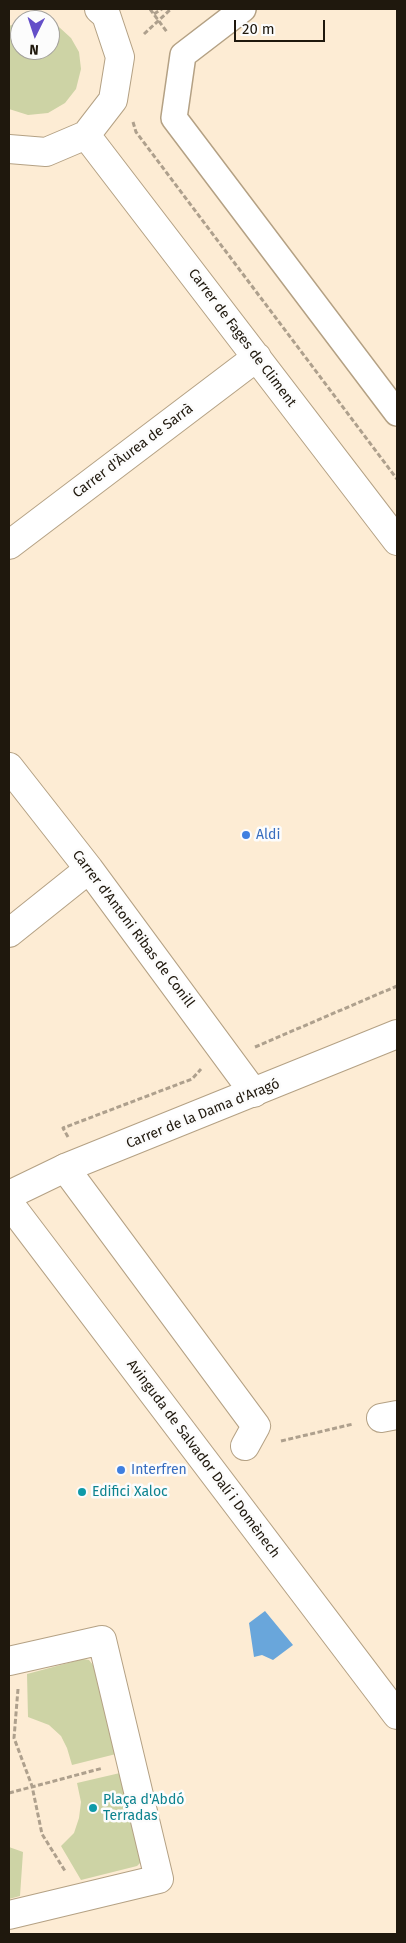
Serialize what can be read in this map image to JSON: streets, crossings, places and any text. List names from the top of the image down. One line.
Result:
{"streets":{"street":["Carrer de Fages de Climent","Carrer d'Àurea de Sarrà","Carrer d'Antoni Ribas de Conill","Carrer de la Dama d'Aragó","Avinguda de Salvador Dalí i Domènech"]},"crossings":[["Carrer de Fages de Climent","Carrer d'Àurea de Sarrà"],["Carrer d'Antoni Ribas de Conill","Carrer de la Dama d'Aragó"]],"places":["Aldi","Interfren","Edifici Xaloc","Plaça d'Abdó Terradas"],"scale_bar":"20 m","north":"bottom"}
